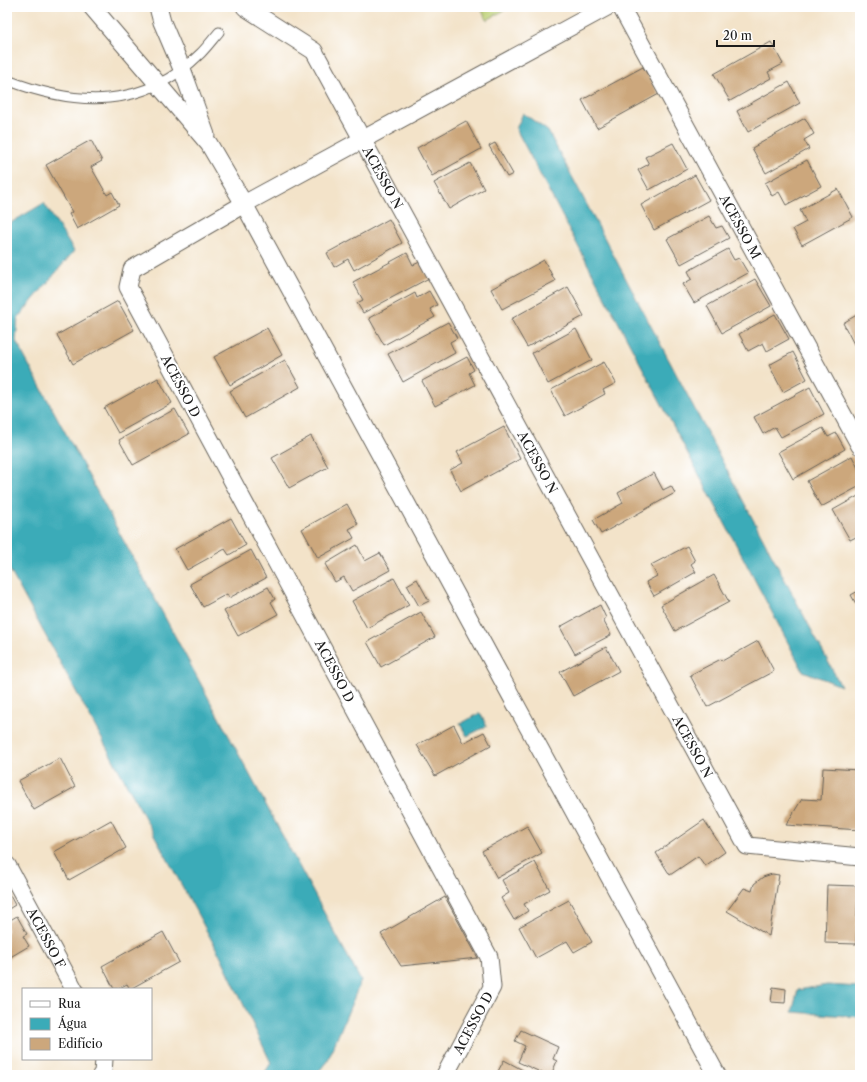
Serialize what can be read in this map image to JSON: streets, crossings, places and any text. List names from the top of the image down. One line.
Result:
{"streets":{"street":["ACESSO N","ACESSO M","ACESSO D","ACESSO F"]},"legend":["Rua","Água","Edifício"],"scale_bar":"20 m"}
